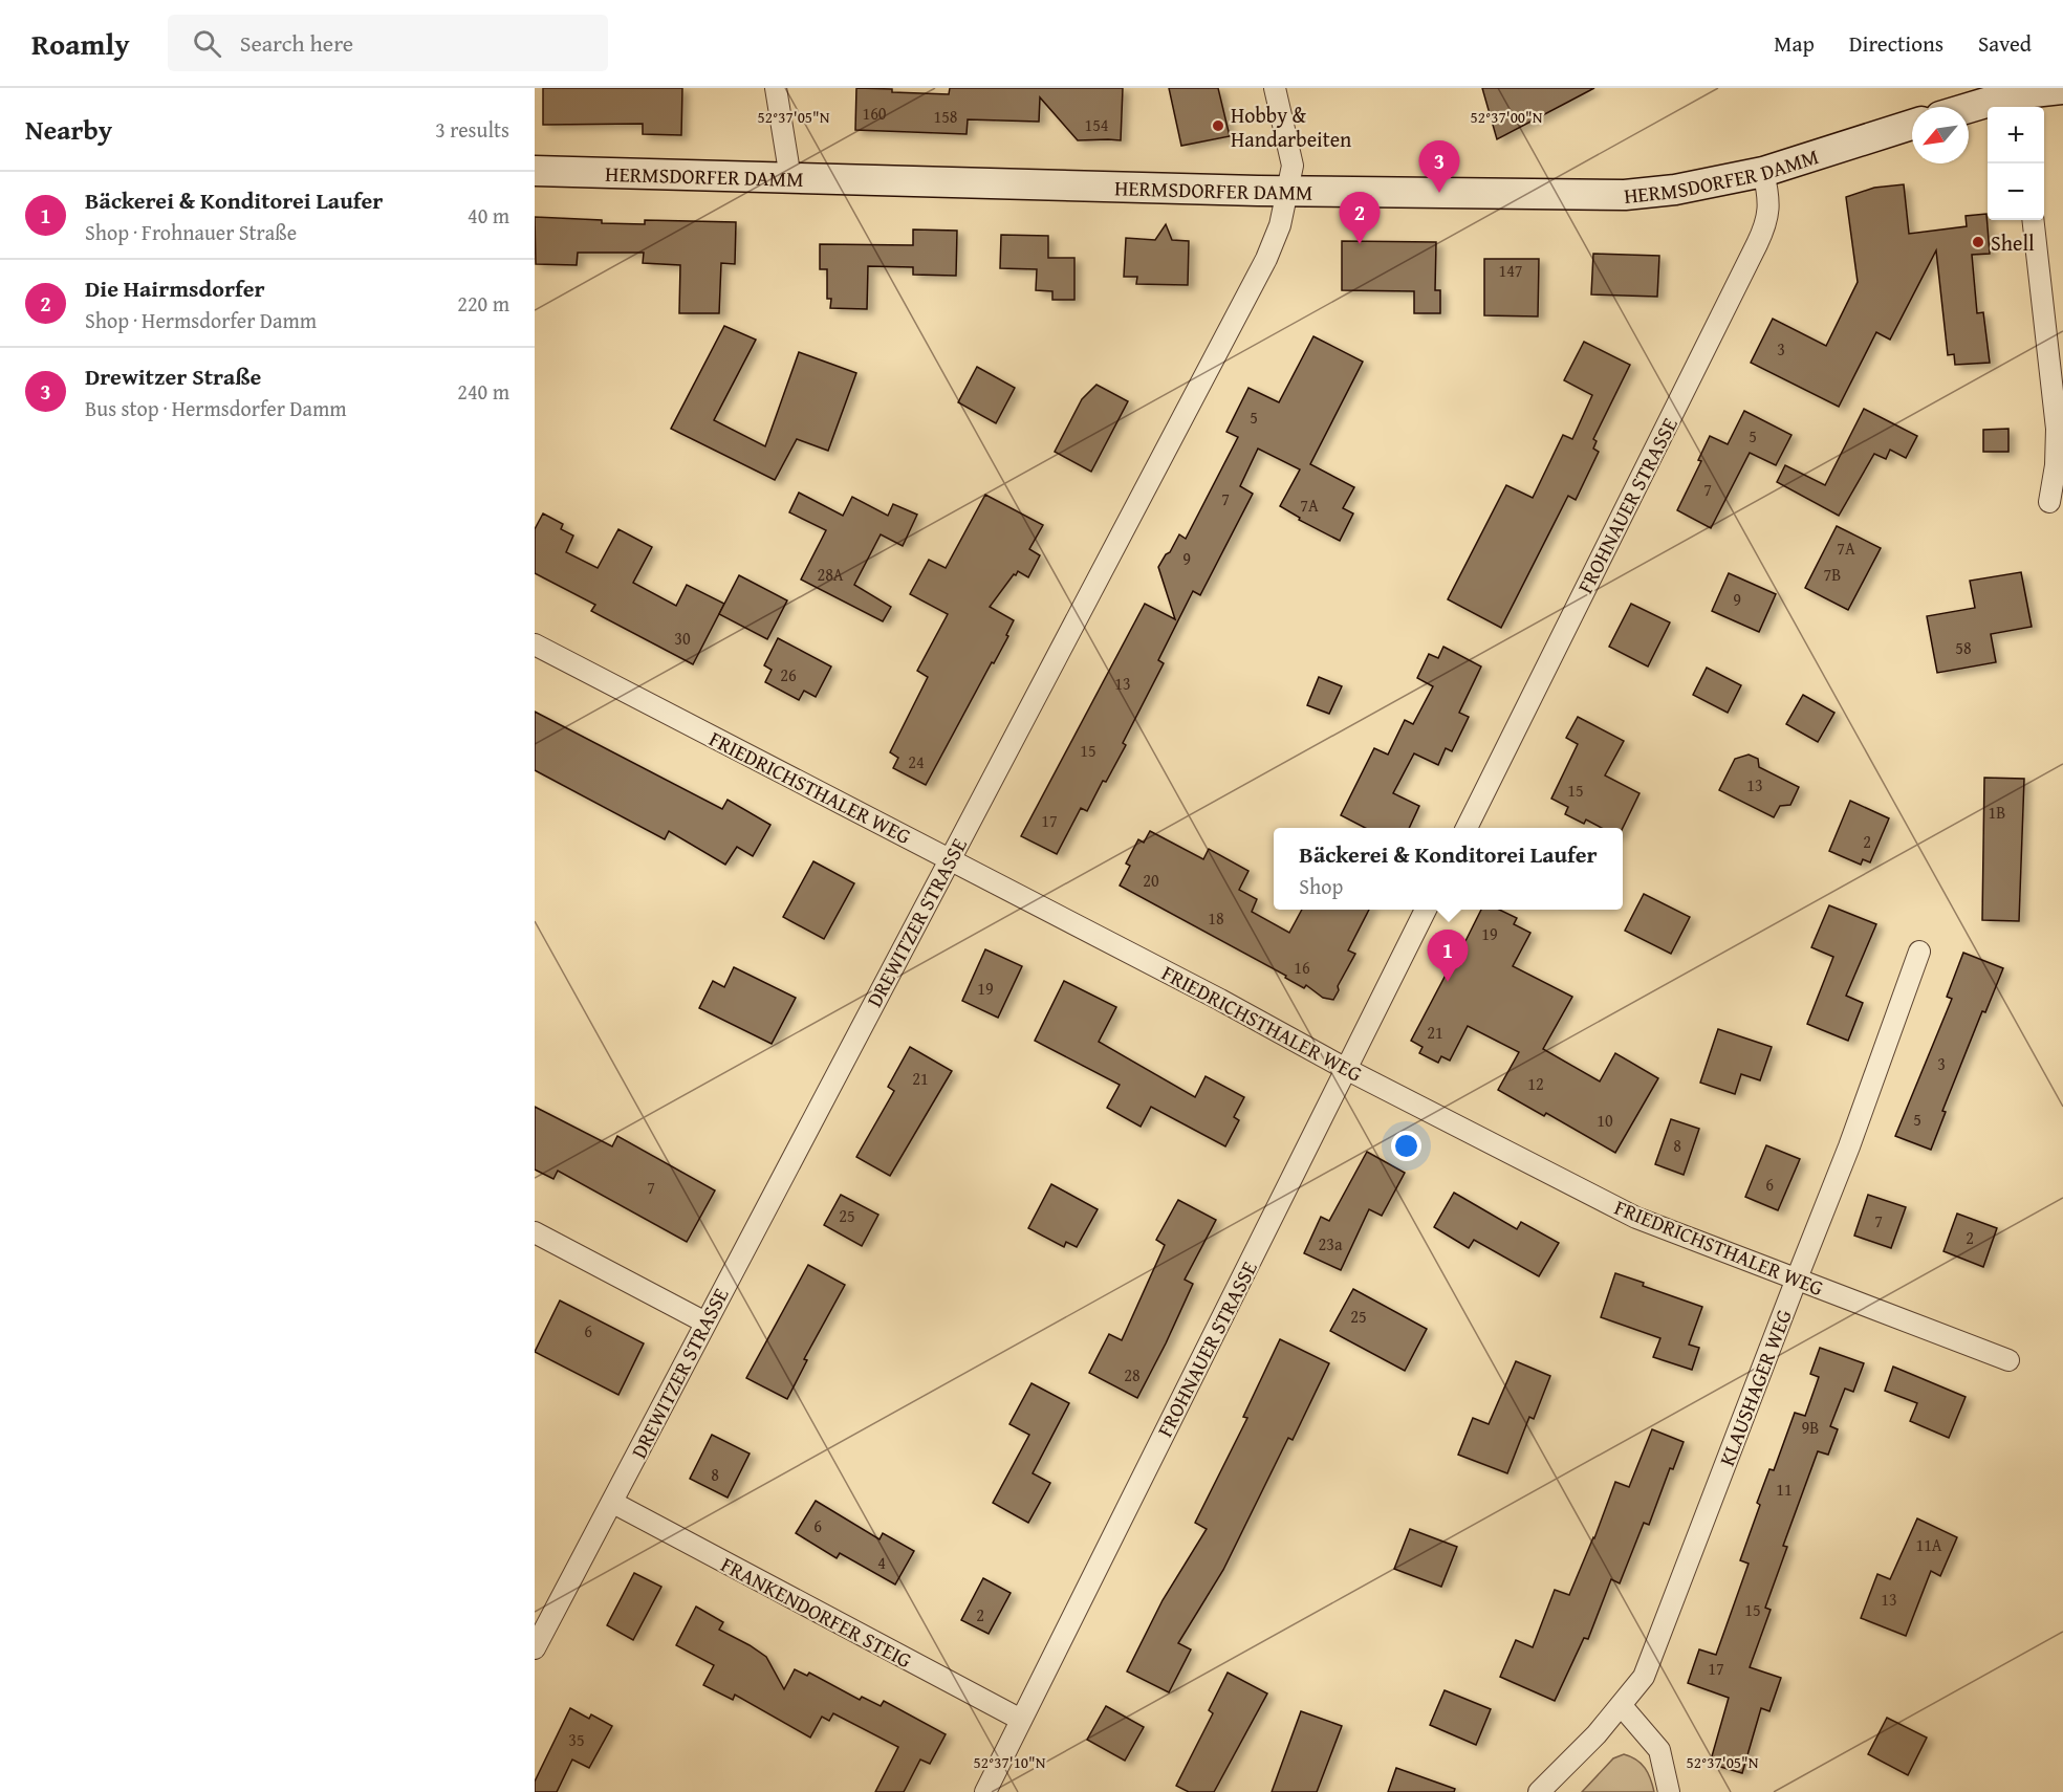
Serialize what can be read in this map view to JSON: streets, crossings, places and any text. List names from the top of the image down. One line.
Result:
{"streets":{"main road":["HERMSDORFER DAMM"],"street":["FROHNAUER STRASSE","FRIEDRICHSTHALER WEG","DREWITZER STRASSE","KLAUSHAGER WEG","FRANKENDORFER STEIG"]},"crossings":[["HERMSDORFER DAMM","FROHNAUER STRASSE"],["HERMSDORFER DAMM","DREWITZER STRASSE"],["FROHNAUER STRASSE","FRIEDRICHSTHALER WEG"],["FROHNAUER STRASSE","FRANKENDORFER STEIG"],["FRIEDRICHSTHALER WEG","DREWITZER STRASSE"],["FRIEDRICHSTHALER WEG","KLAUSHAGER WEG"],["DREWITZER STRASSE","FRANKENDORFER STEIG"]],"places":["Hobby & Handarbeiten","Shell"],"house_numbers":["160","158","154","147","3","5","5","7","7","7A","7A","9","28A","7B","9","30","58","26","13","15","24","13","15","1B","17","2","20","18","19","16","19","21","3","21","12","5","10","8","6","7","25","7","2","23a","25","6","28","9B","8","11","6","11A","4","13","15","2","17","35"],"north":"bottom left","page":{"header":"Roamly","search":"Search here","nav":["Map","Directions","Saved"],"heading":["Nearby","3 results"],"map_buttons":["+","−"],"pins":["3","2","1"],"list":[{"mark":"1","name":"Bäckerei & Konditorei Laufer","note":"Shop · Frohnauer Straße","value":"40 m"},{"mark":"2","name":"Die Hairmsdorfer","note":"Shop · Hermsdorfer Damm","value":"220 m"},{"mark":"3","name":"Drewitzer Straße","note":"Bus stop · Hermsdorfer Damm","value":"240 m"}],"popup":["Bäckerei & Konditorei Laufer","Shop"]},"coordinates":["52°37'05\"N","52°37'00\"N","52°37'10\"N"]}
